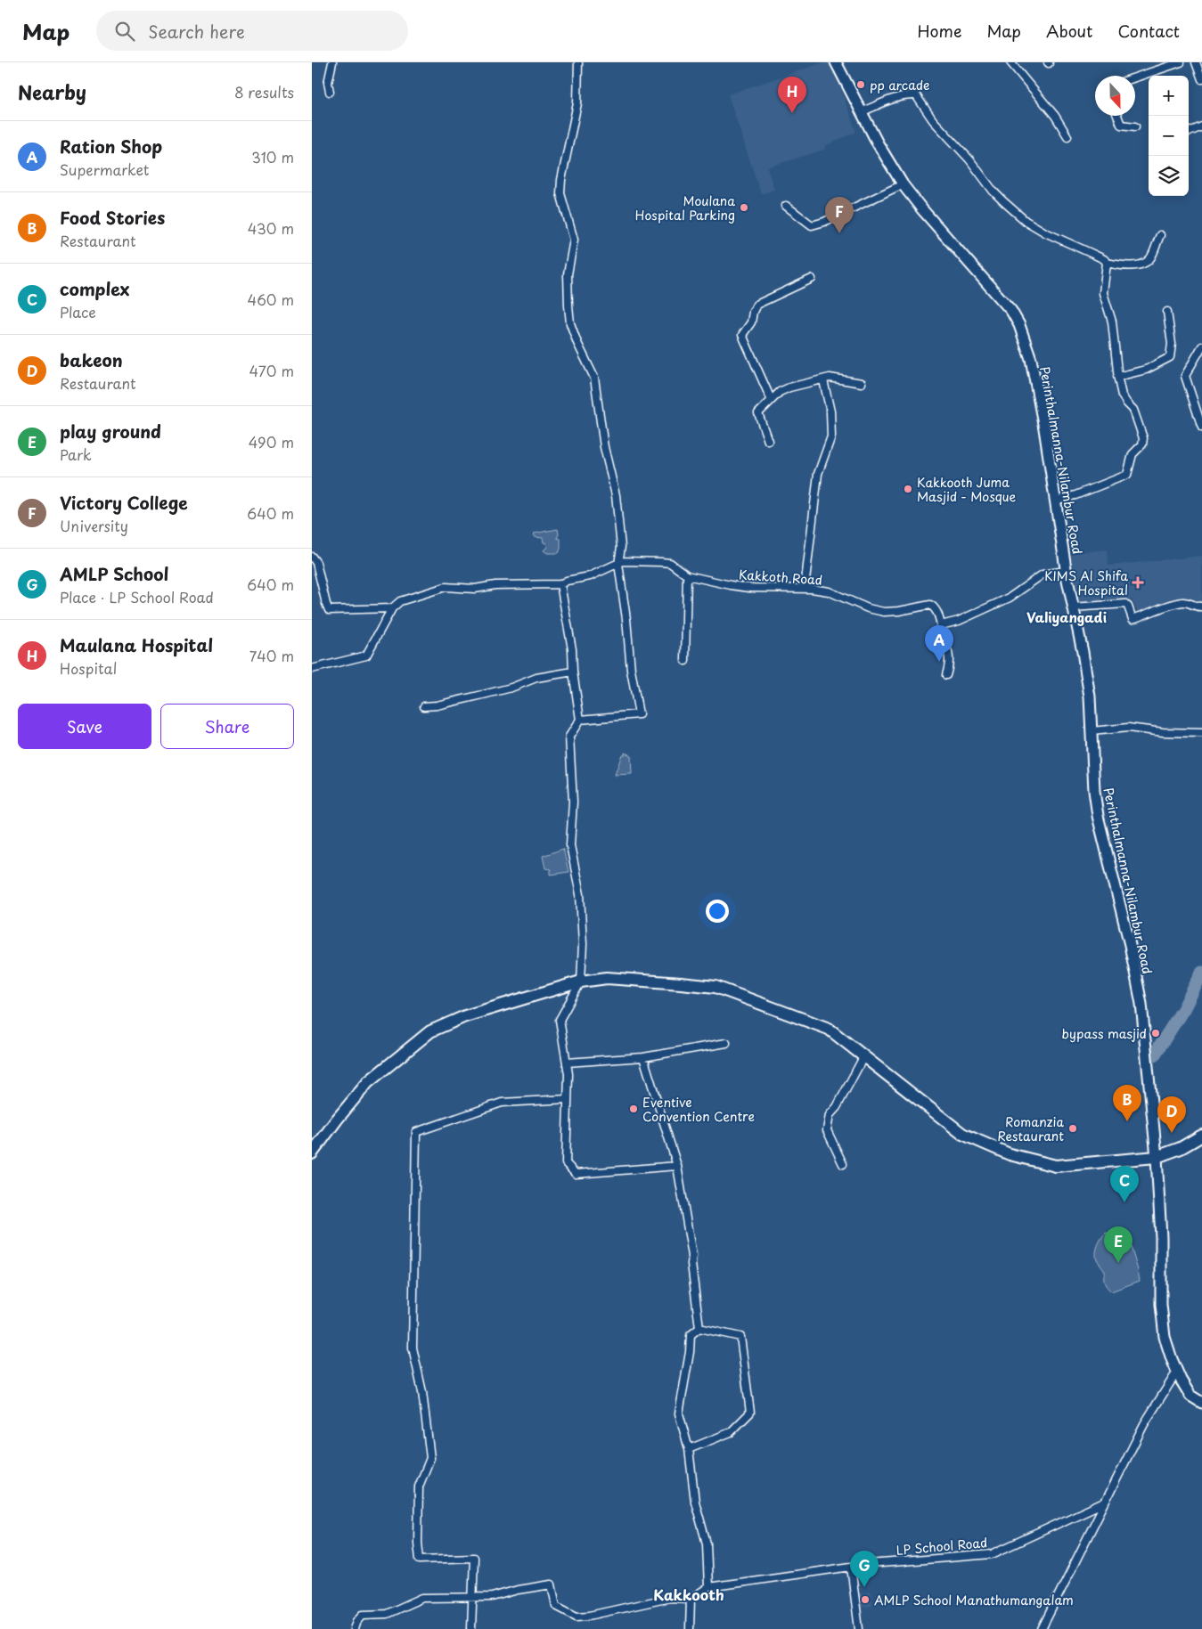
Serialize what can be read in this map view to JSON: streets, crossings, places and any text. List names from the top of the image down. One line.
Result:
{"streets":{"main road":["Perinthalmanna-Nilambur Road"],"street":["Kakkoth Road","LP School Road"]},"districts":["Valiyangadi","Kakkooth"],"places":{"other":["pp arcade","Moulana Hospital Parking","Kakkooth Juma Masjid - Mosque","bypass masjid","Eventive Convention Centre","Romanzia Restaurant","AMLP School Manathumangalam"],"health":["KIMS Al Shifa Hospital"]},"north":"bottom","page":{"header":"Map","search":"Search here","nav":["Home","Map","About","Contact"],"heading":["Nearby","8 results"],"map_buttons":["+","−"],"pins":["H","F","A","B","D","C","E","G"],"list":[{"mark":"A","name":"Ration Shop","note":"Supermarket","value":"310 m"},{"mark":"B","name":"Food Stories","note":"Restaurant","value":"430 m"},{"mark":"C","name":"complex","note":"Place","value":"460 m"},{"mark":"D","name":"bakeon","note":"Restaurant","value":"470 m"},{"mark":"E","name":"play ground","note":"Park","value":"490 m"},{"mark":"F","name":"Victory College","note":"University","value":"640 m"},{"mark":"G","name":"AMLP School","note":"Place · LP School Road","value":"640 m"},{"mark":"H","name":"Maulana Hospital","note":"Hospital","value":"740 m"}],"buttons":["Save","Share"]}}
